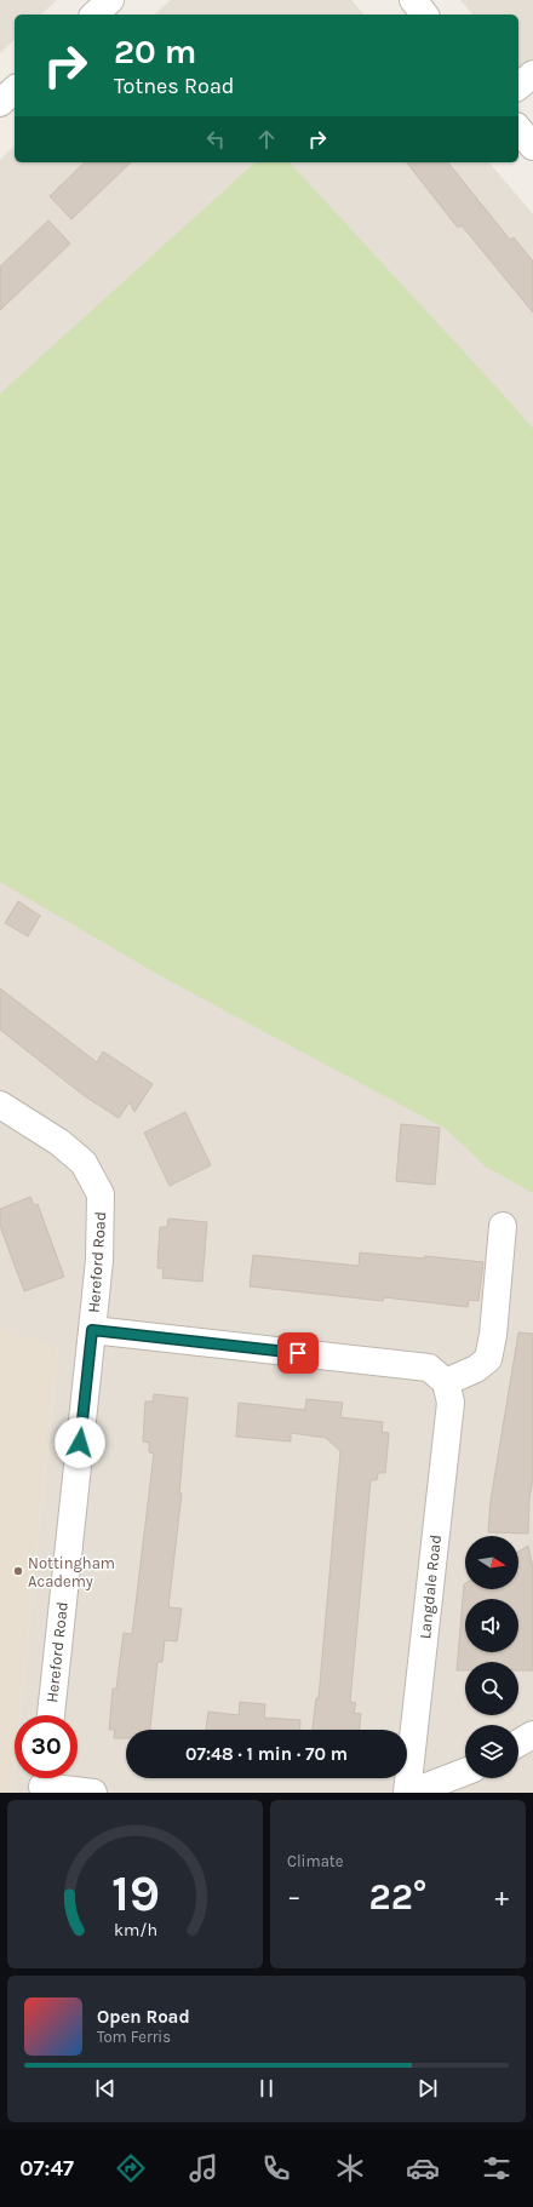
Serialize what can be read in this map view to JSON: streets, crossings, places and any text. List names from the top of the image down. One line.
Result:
{"streets":{"street":["Hereford Road","Langdale Road"]},"places":["Nottingham Academy"],"north":"right","page":{"turn":["20 m","Totnes Road"],"limit":"30","trip":"07:48 · 1 min · 70 m","tile":"Climate","heat":["−","22°","+"],"song":["Open Road","Tom Ferris"],"tabs":"07:47","gauge":["19","km/h"]}}
